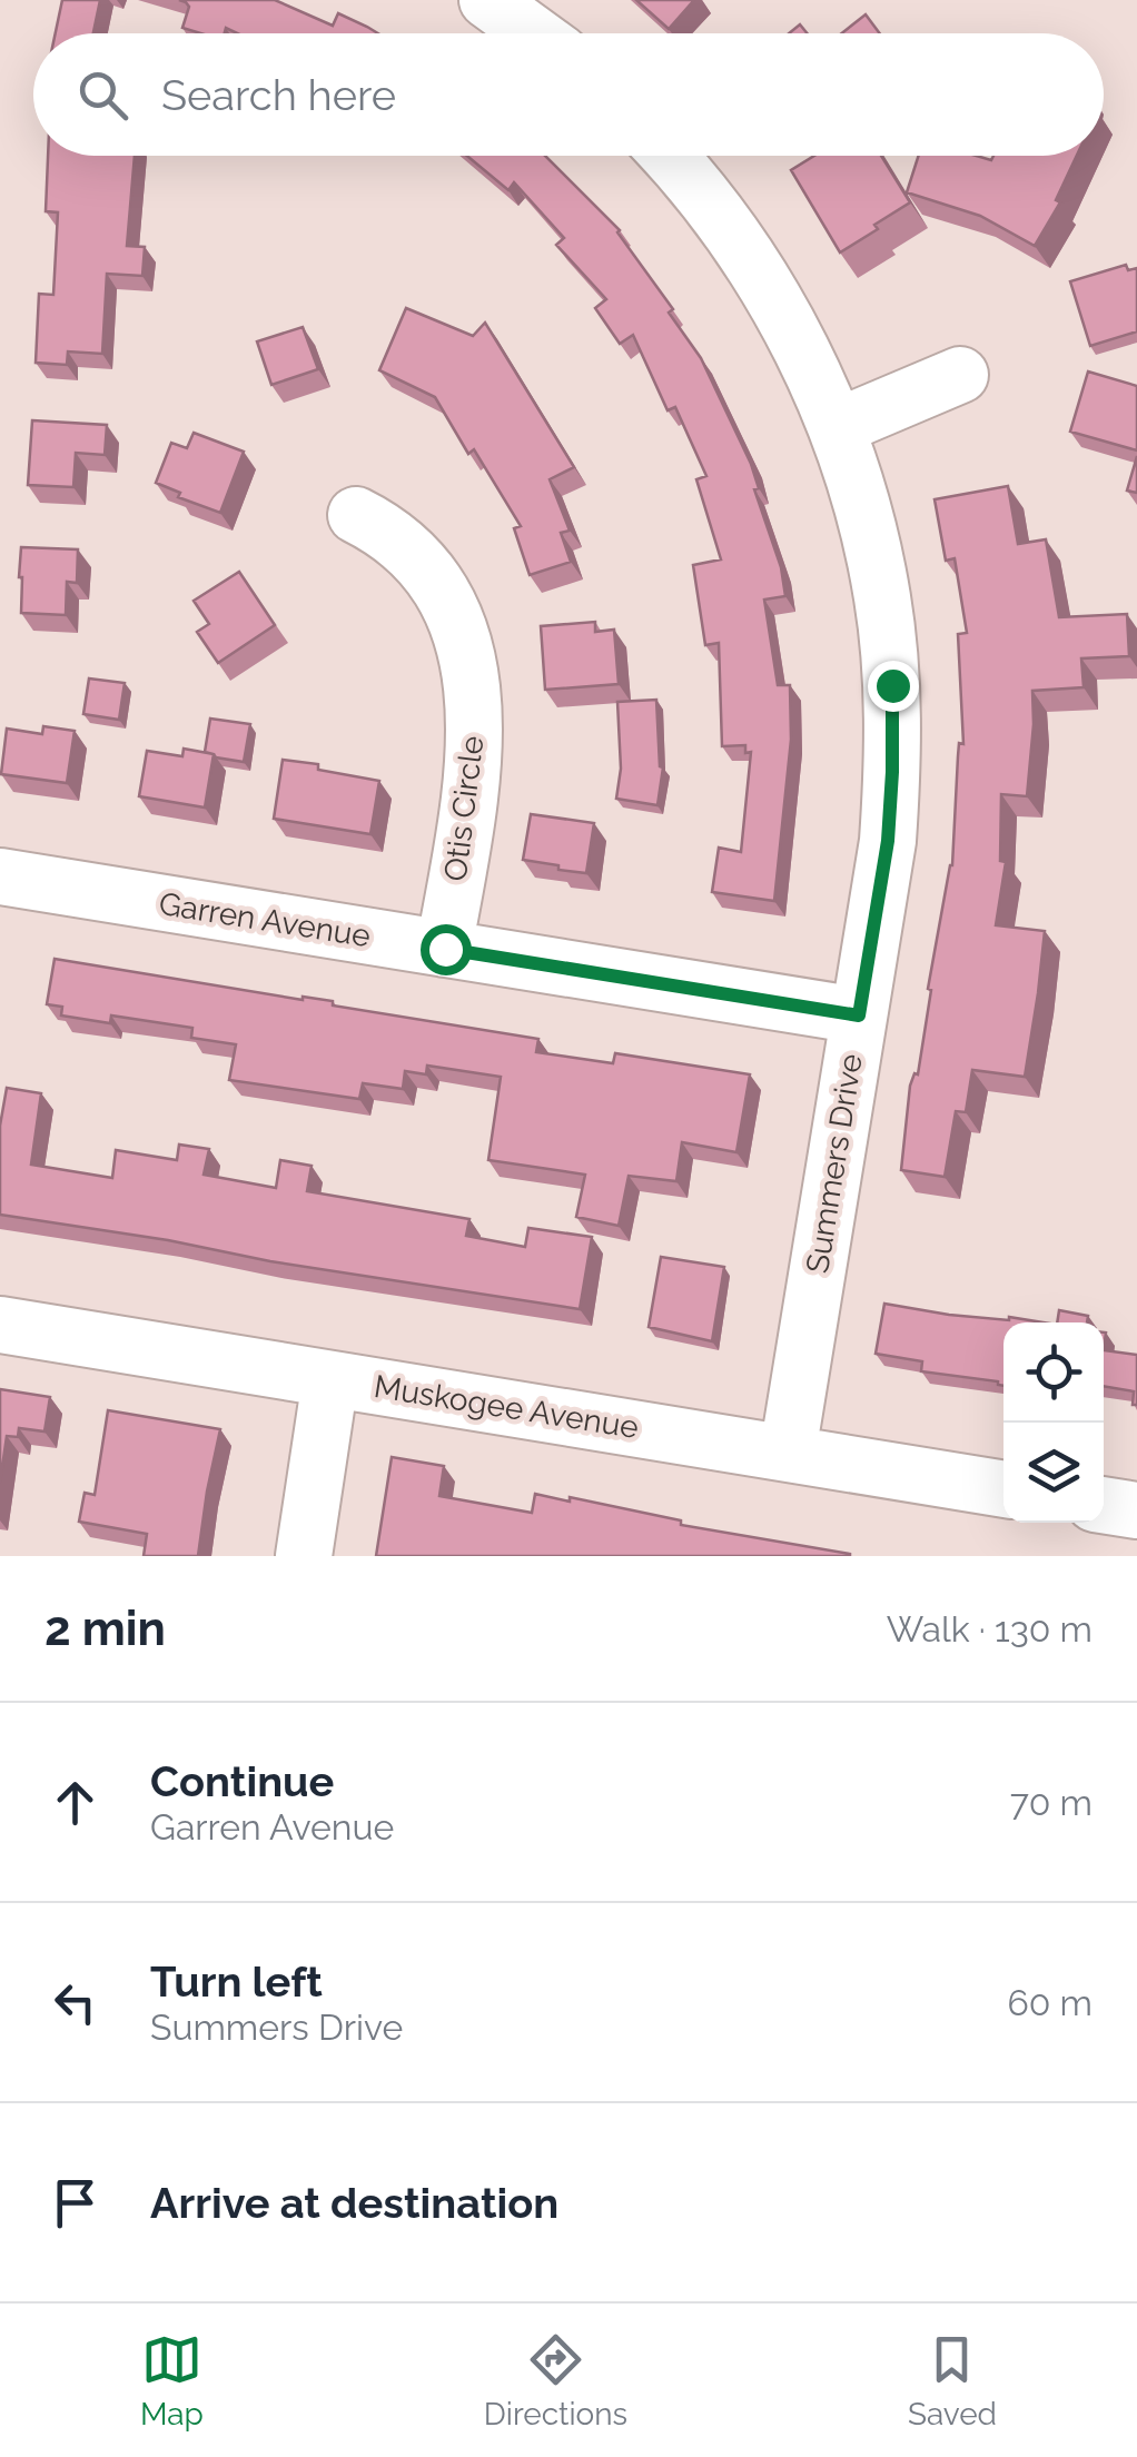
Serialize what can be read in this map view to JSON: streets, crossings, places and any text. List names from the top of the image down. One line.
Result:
{"streets":{"street":["Otis Circle","Garren Avenue","Summers Drive","Muskogee Avenue"]},"crossings":[["Otis Circle","Garren Avenue"],["Garren Avenue","Summers Drive"],["Summers Drive","Muskogee Avenue"]],"page":{"search":"Search here","heading":["2 min","Walk · 130 m"],"list":[["Continue","Garren Avenue","70 m"],["Turn left","Summers Drive","60 m"],"Arrive at destination"],"nav":["Map","Directions","Saved"]}}
